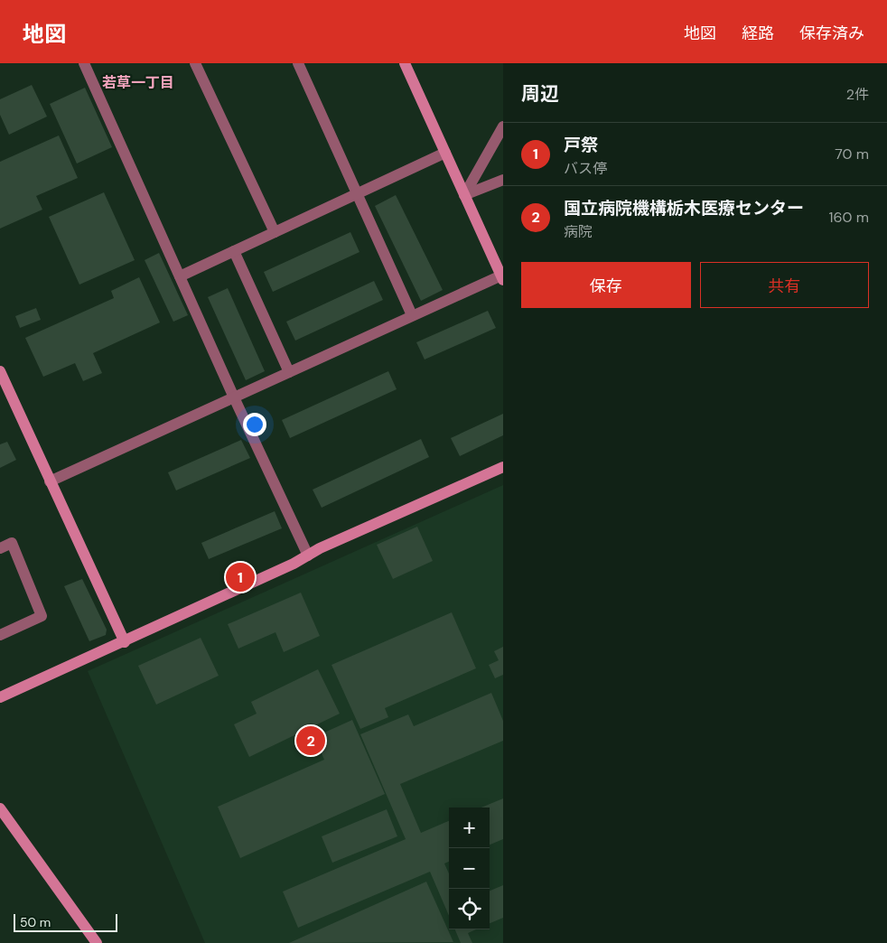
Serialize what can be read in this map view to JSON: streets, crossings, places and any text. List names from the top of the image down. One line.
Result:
{"districts":["若草一丁目"],"scale_bar":"50 m","page":{"header":"地図","nav":["地図","経路","保存済み"],"heading":["周辺","2件"],"list":[{"mark":"1","name":"戸祭","note":"バス停","value":"70 m"},{"mark":"2","name":"国立病院機構栃木医療センター","note":"病院","value":"160 m"}],"buttons":["保存","共有"],"pins":["1","2"],"map_buttons":["+","−"],"scale":"50 m"}}
